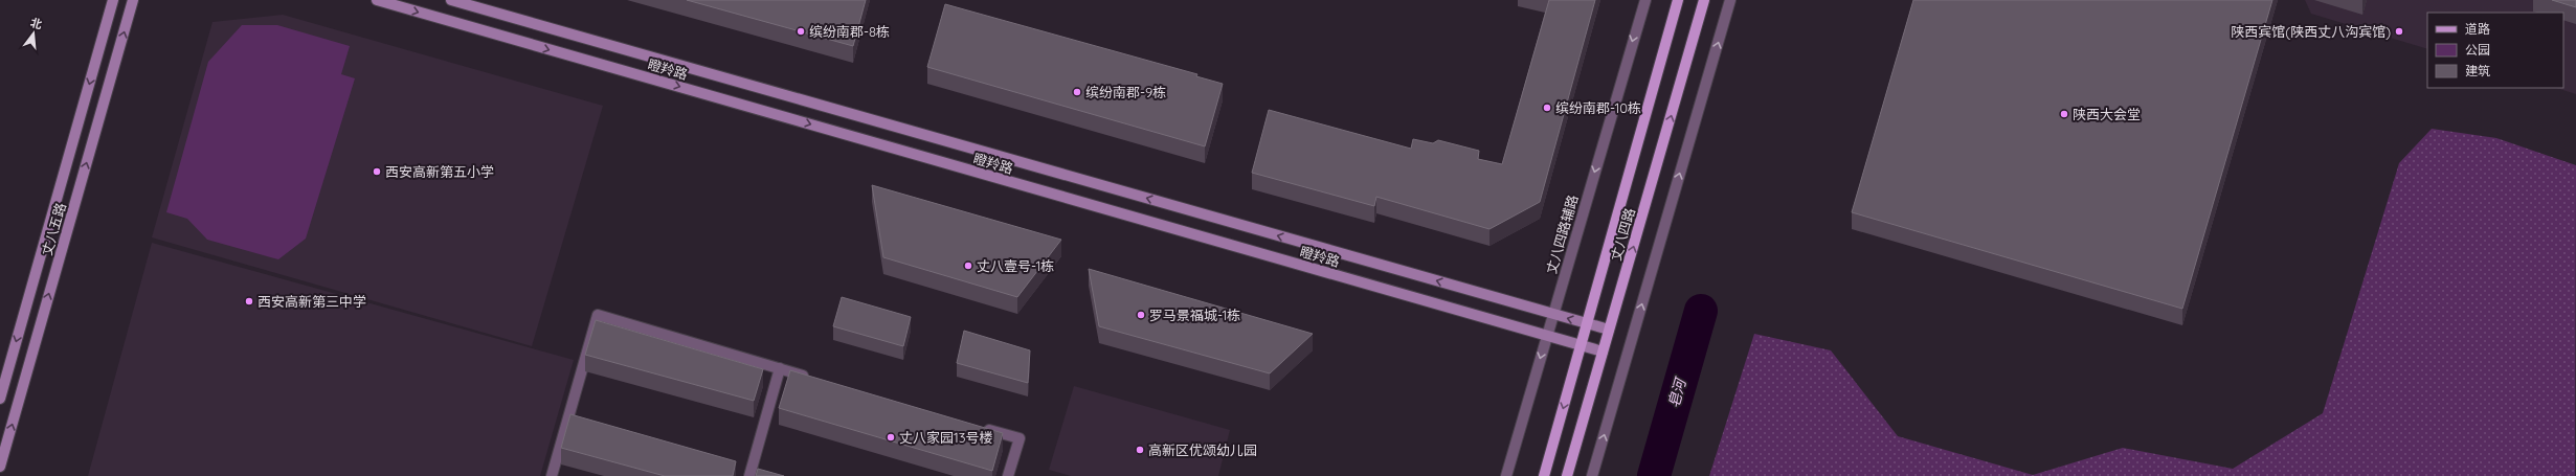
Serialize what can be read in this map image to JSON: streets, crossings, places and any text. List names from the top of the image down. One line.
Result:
{"streets":{"main road":["丈八四路"],"street":["瞪羚路","丈八五路","丈八四路辅路"]},"crossings":[["瞪羚路","丈八四路辅路"],["瞪羚路","丈八四路"]],"water":["皂河"],"places":["缤纷南郡-8栋","陕西宾馆(陕西丈八沟宾馆)","缤纷南郡-9栋","缤纷南郡-10栋","陕西大会堂","西安高新第五小学","丈八壹号-1栋","西安高新第三中学","罗马景福城-1栋","丈八家园13号楼","高新区优颂幼儿园"],"legend":["道路","公园","建筑"],"north":"top"}
